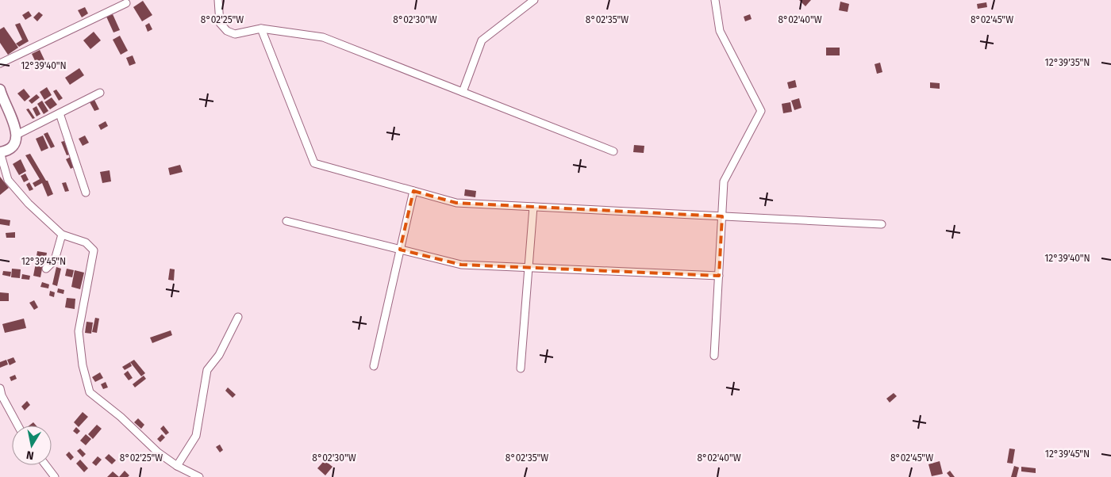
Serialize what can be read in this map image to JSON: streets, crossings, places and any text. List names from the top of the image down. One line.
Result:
{"north":"bottom","coordinates":["8°02'25\"W","8°02'40\"W","8°02'30\"W","8°02'35\"W","8°02'45\"W","12°39'35\"N","12°39'40\"N","12°39'45\"N"]}
